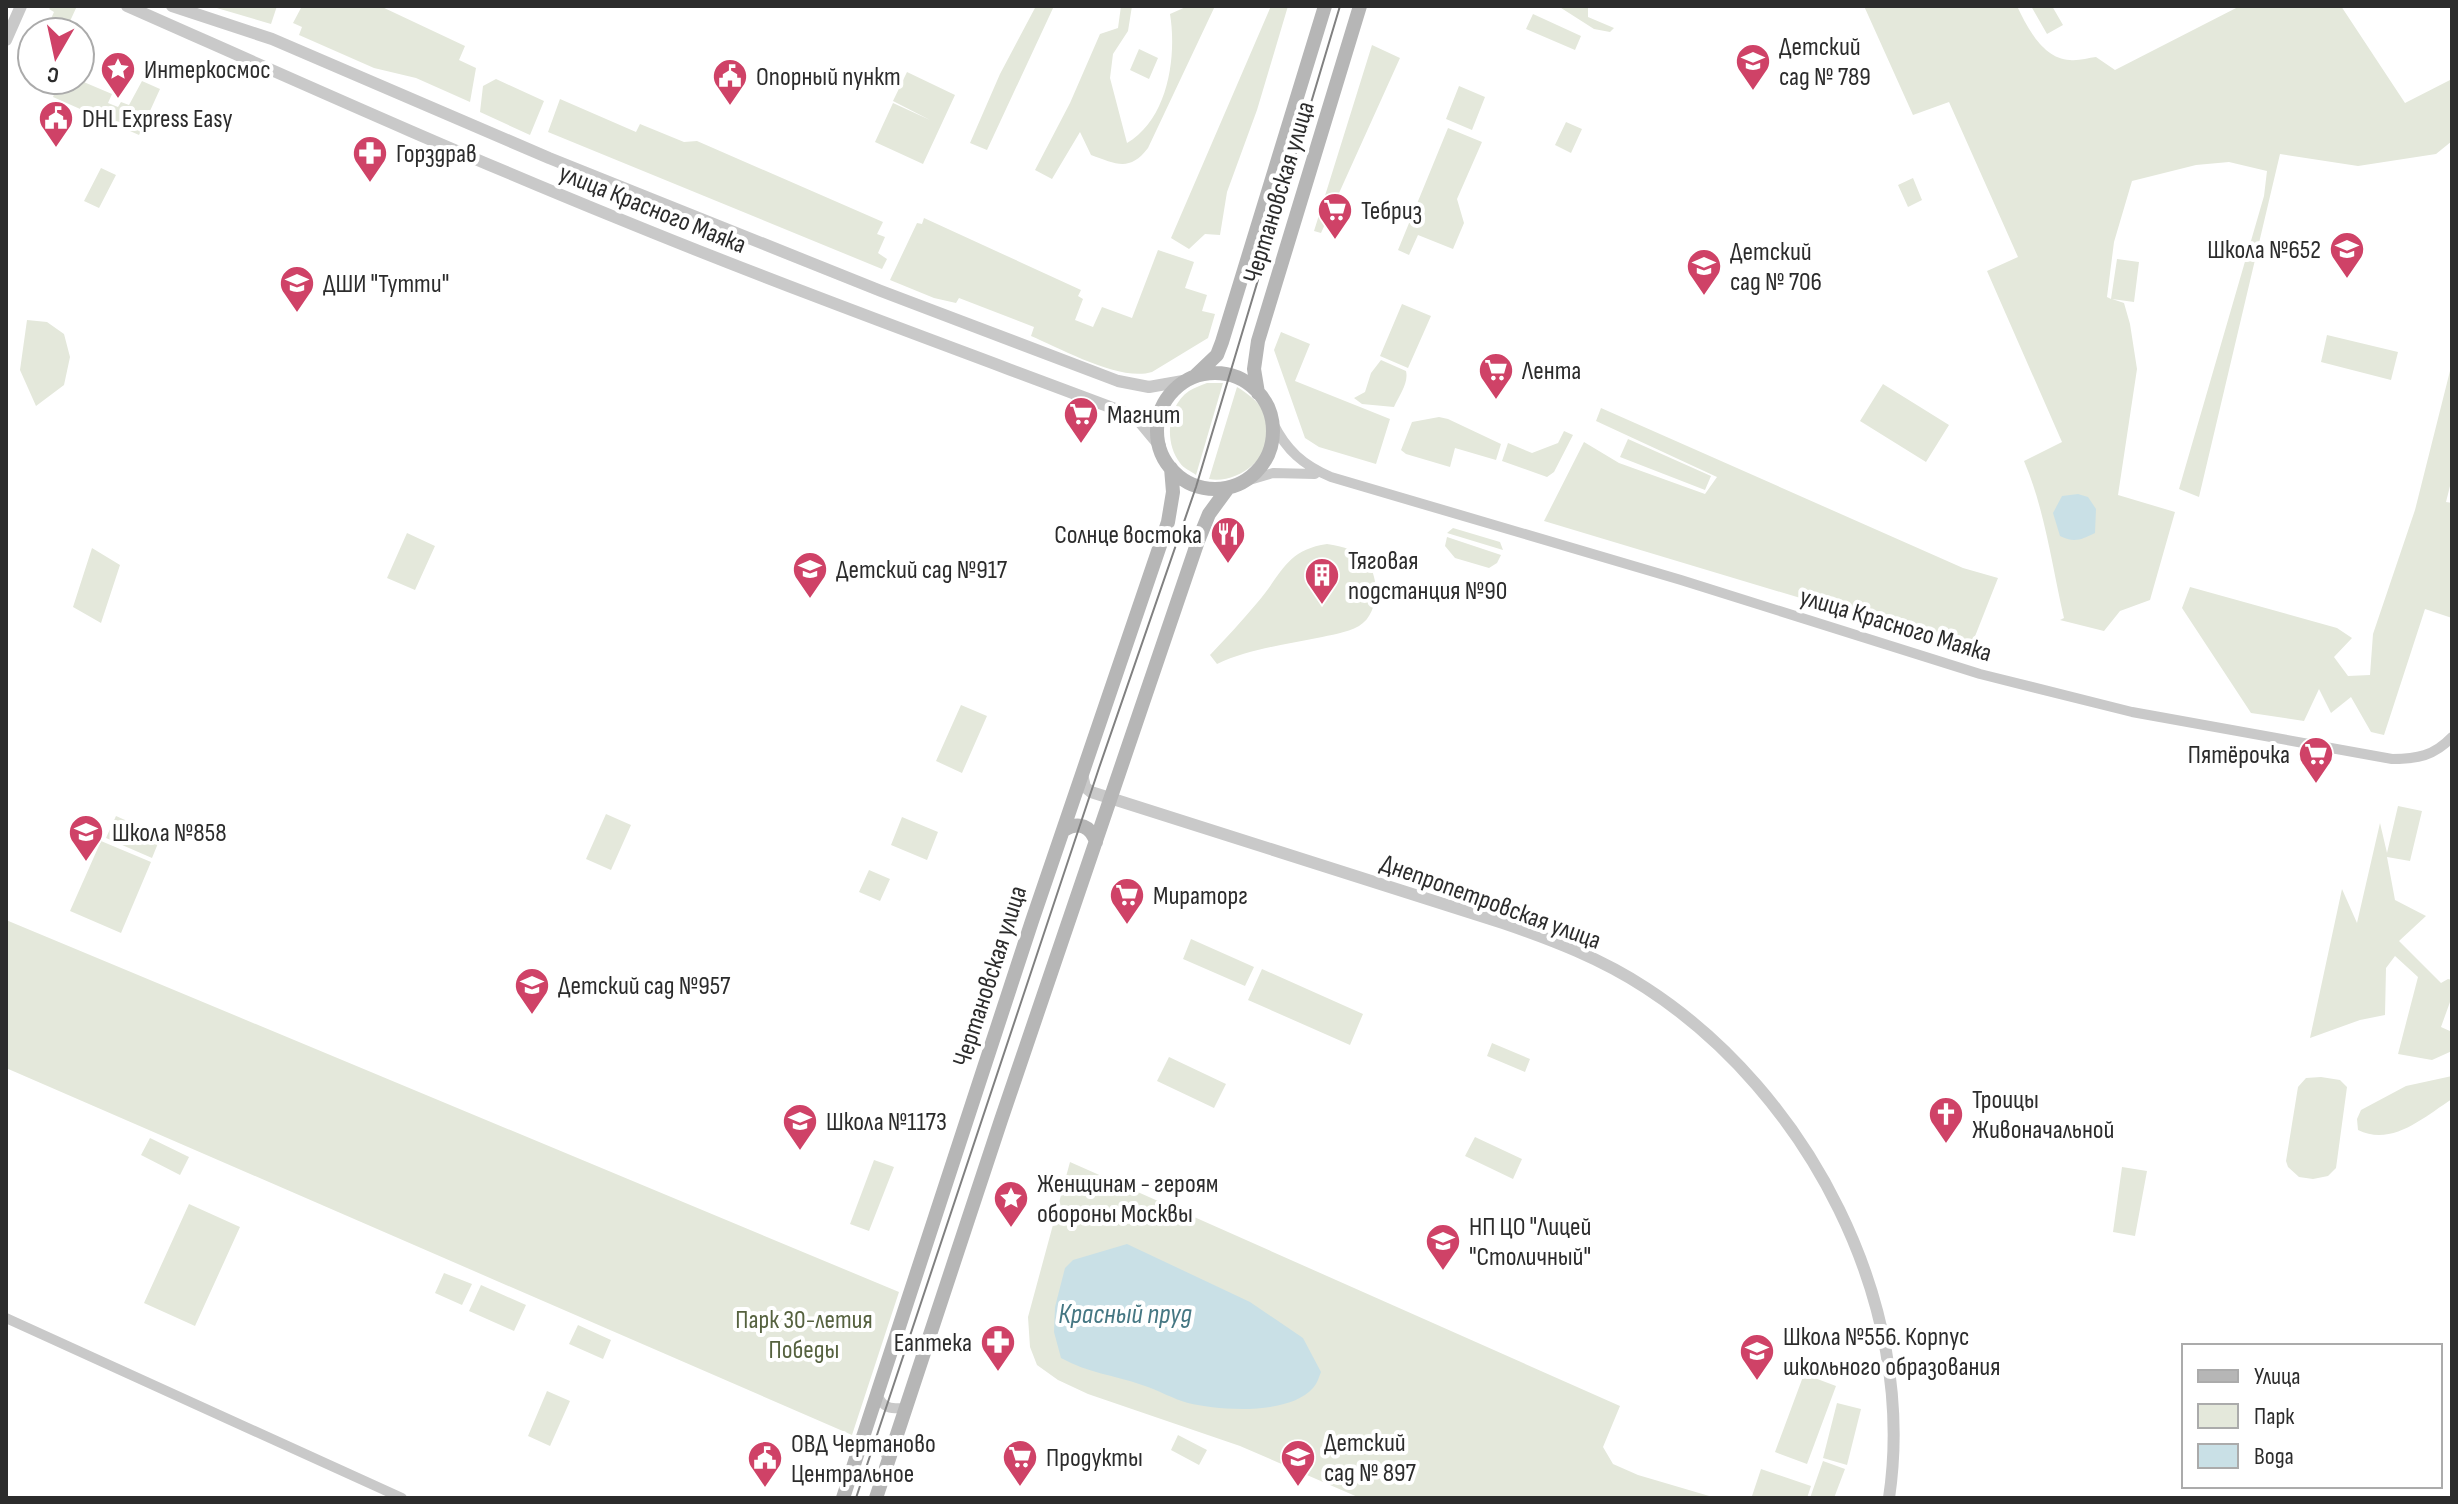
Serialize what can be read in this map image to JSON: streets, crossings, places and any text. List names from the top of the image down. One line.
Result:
{"streets":{"main road":["Чертановская улица"],"street":["улица Красного Маяка","Днепропетровская улица"]},"crossings":[["Чертановская улица","улица Красного Маяка"],["Чертановская улица","Днепропетровская улица"]],"water":["Красный пруд"],"parks":["Парк 30-летия Победы"],"places":{"school or university":["Детский сад № 789","Школа №652","Детский сад № 706","ДШИ \"Тутти\"","Детский сад №917","Школа №858","Детский сад №957","Школа №1173","НП ЦО \"Лицей \"Столичный\"","Школа №556. Корпус школьного образования","Детский сад № 897"],"place":["Интеркосмос","Женщинам - героям обороны Москвы"],"public building":["Опорный пункт","DHL Express Easy","ОВД Чертаново Центральное"],"pharmacy":["Горздрав","Еаптека"],"supermarket":["Тебриз","Лента","Магнит","Пятёрочка","Мираторг","Продукты"],"restaurant":["Солнце востока"],"building":["Тяговая подстанция №90"],"church":["Троицы Живоначальной"]},"legend":["Улица","Парк","Вода"],"north":"bottom"}
